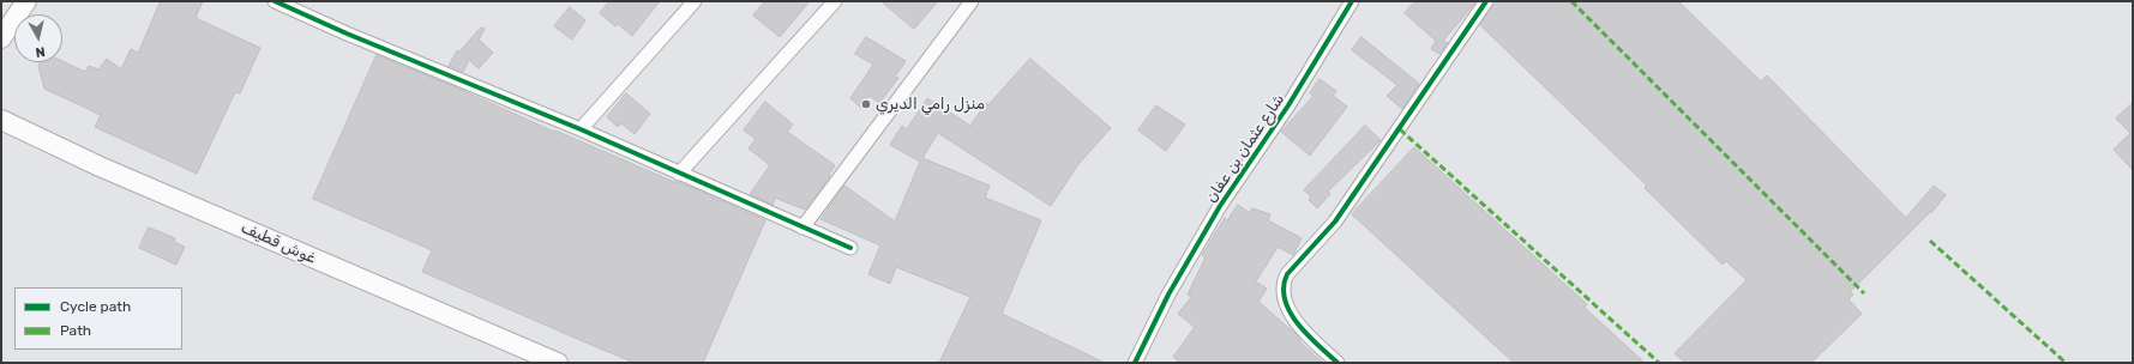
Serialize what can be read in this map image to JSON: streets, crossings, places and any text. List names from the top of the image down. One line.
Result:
{"streets":{"main road":["غوش قطيف"],"street":["شارع عثمان بن عفان"]},"places":["منزل رامي الديري"],"legend":["Cycle path","Path"],"north":"bottom"}
